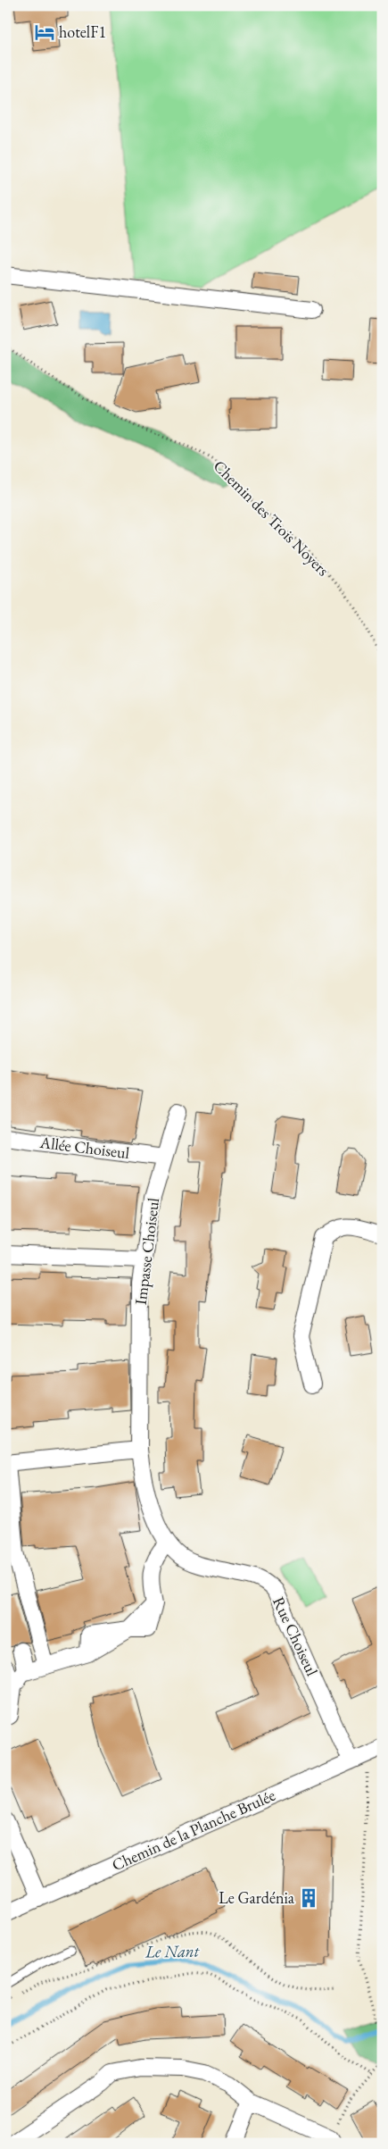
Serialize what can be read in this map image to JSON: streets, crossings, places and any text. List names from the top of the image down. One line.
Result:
{"streets":{"street":["Allée Choiseul","Impasse Choiseul","Rue Choiseul","Chemin de la Planche Brulée"],"path":["Chemin des Trois Noyers"]},"crossings":[["Allée Choiseul","Impasse Choiseul"],["Impasse Choiseul","Rue Choiseul"],["Rue Choiseul","Chemin de la Planche Brulée"]],"water":["Le Nant"],"places":{"hotel":["hotelF1"],"building":["Le Gardénia"]}}
